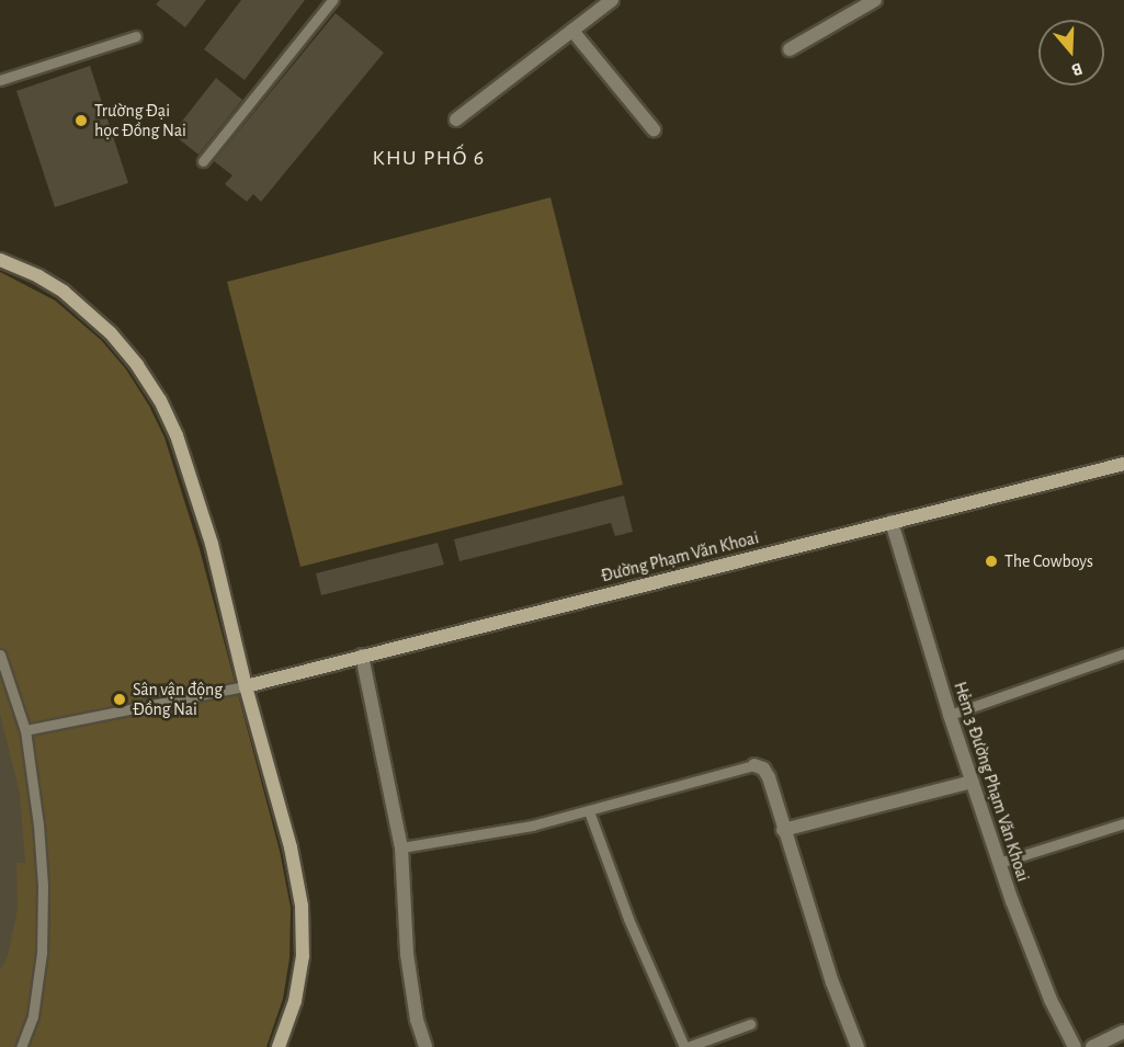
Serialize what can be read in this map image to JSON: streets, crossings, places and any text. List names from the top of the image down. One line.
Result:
{"streets":{"street":["Đường Phạm Văn Khoai","Hẻm 3 Đường Phạm Văn Khoai"]},"crossings":[["Đường Phạm Văn Khoai","Hẻm 3 Đường Phạm Văn Khoai"]],"districts":["KHU PHỐ 6"],"places":["Trường Đại học Đồng Nai","The Cowboys","Sân vận động Đồng Nai"],"north":"bottom"}
